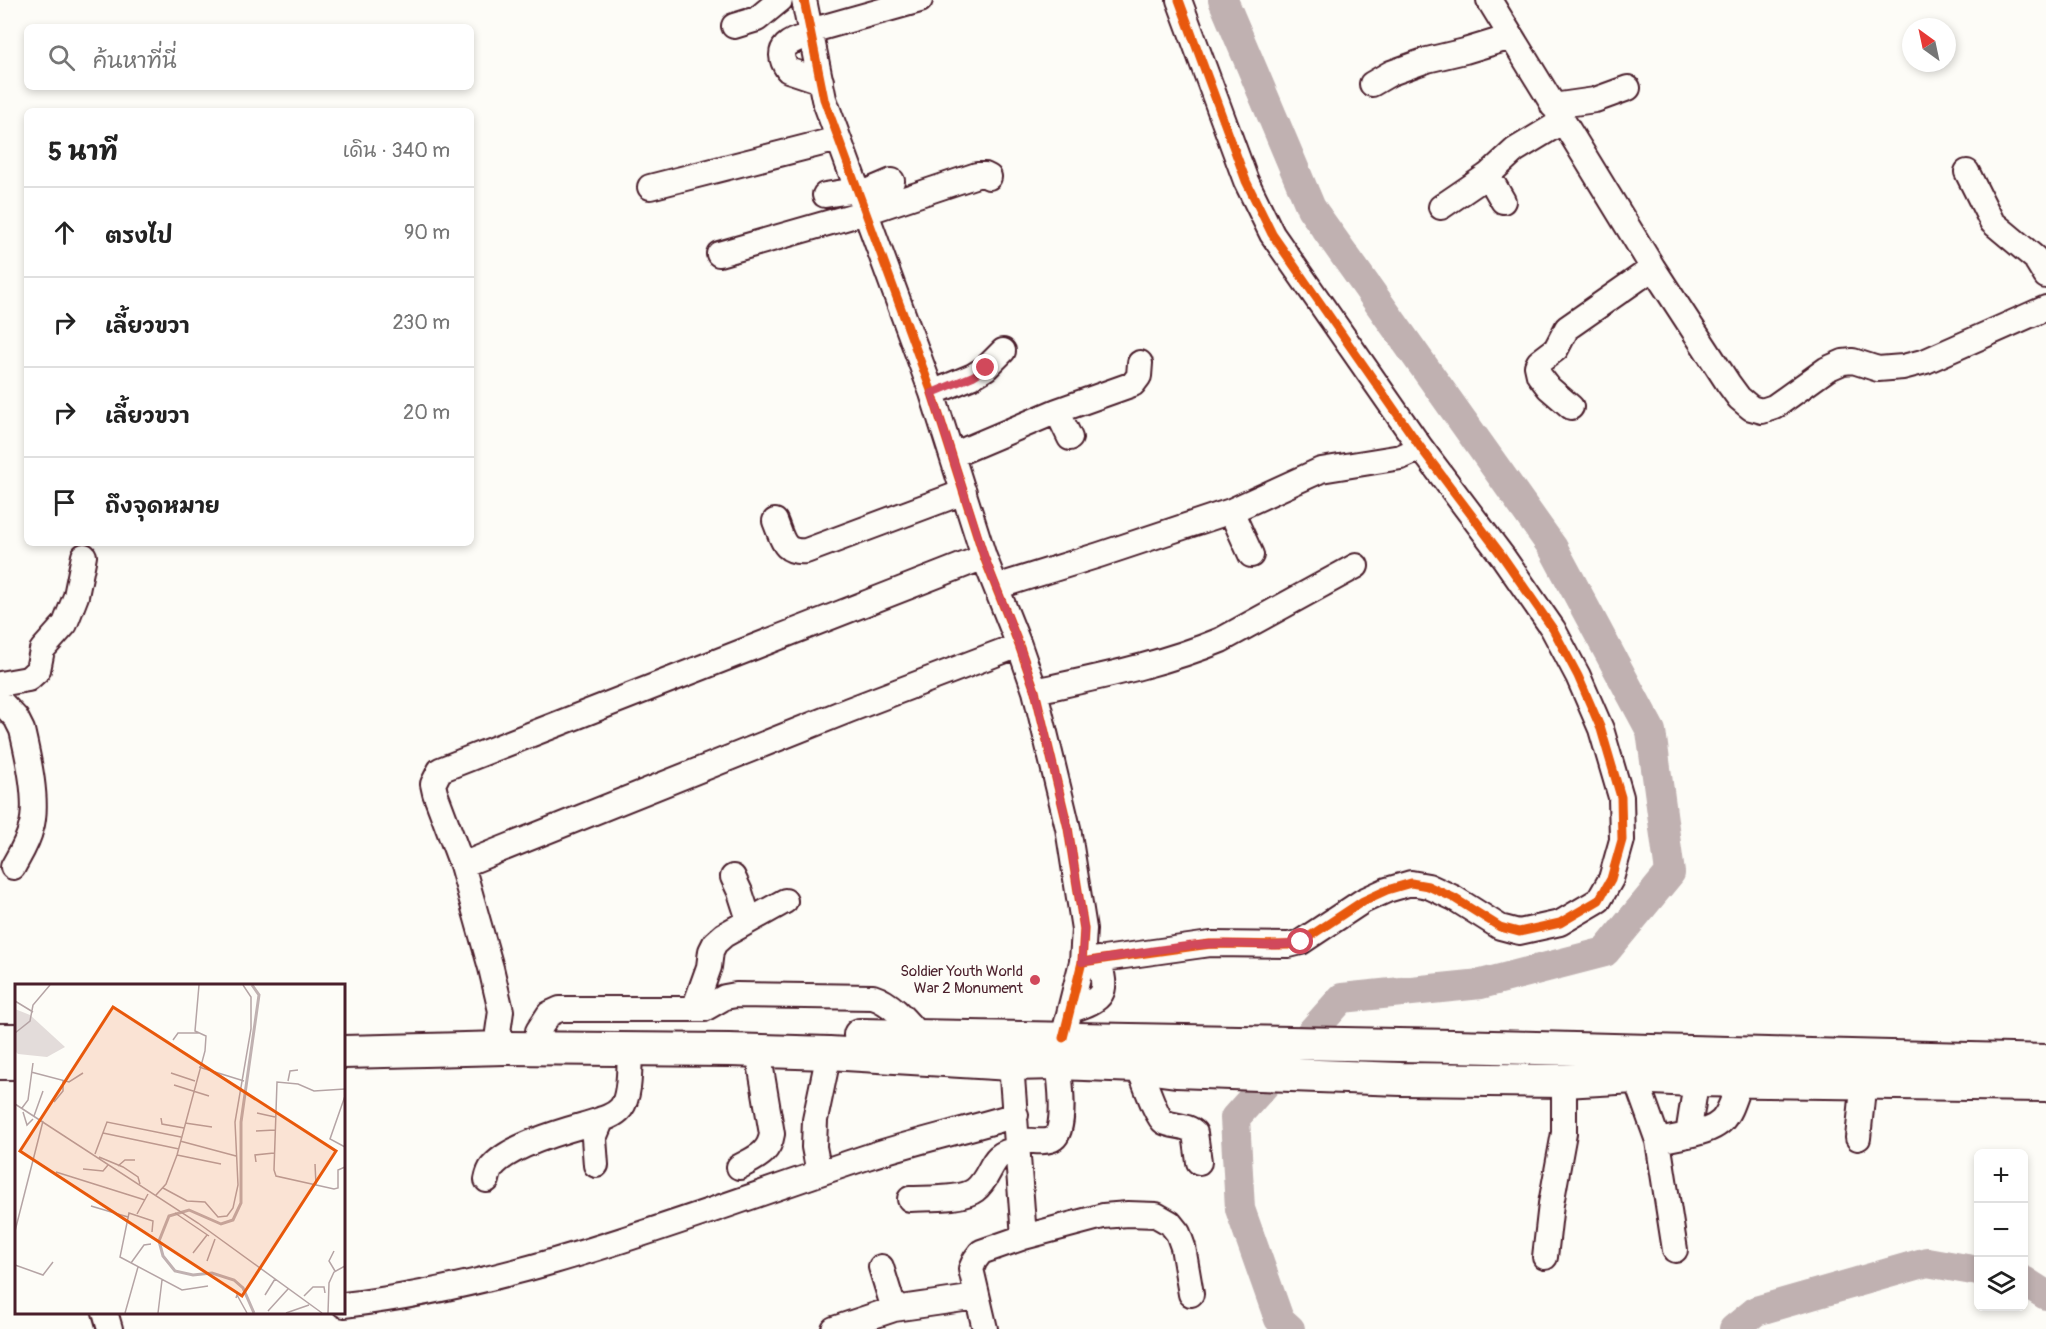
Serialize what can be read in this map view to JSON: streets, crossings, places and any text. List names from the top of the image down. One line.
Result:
{"places":["Soldier Youth World War 2 Monument"],"north":"top left","page":{"search":"ค้นหาที่นี่","heading":["5 นาที","เดิน · 340 m"],"list":[["ตรงไป","90 m"],["เลี้ยวขวา","230 m"],["เลี้ยวขวา","20 m"],"ถึงจุดหมาย"],"map_buttons":["+","−"]}}
